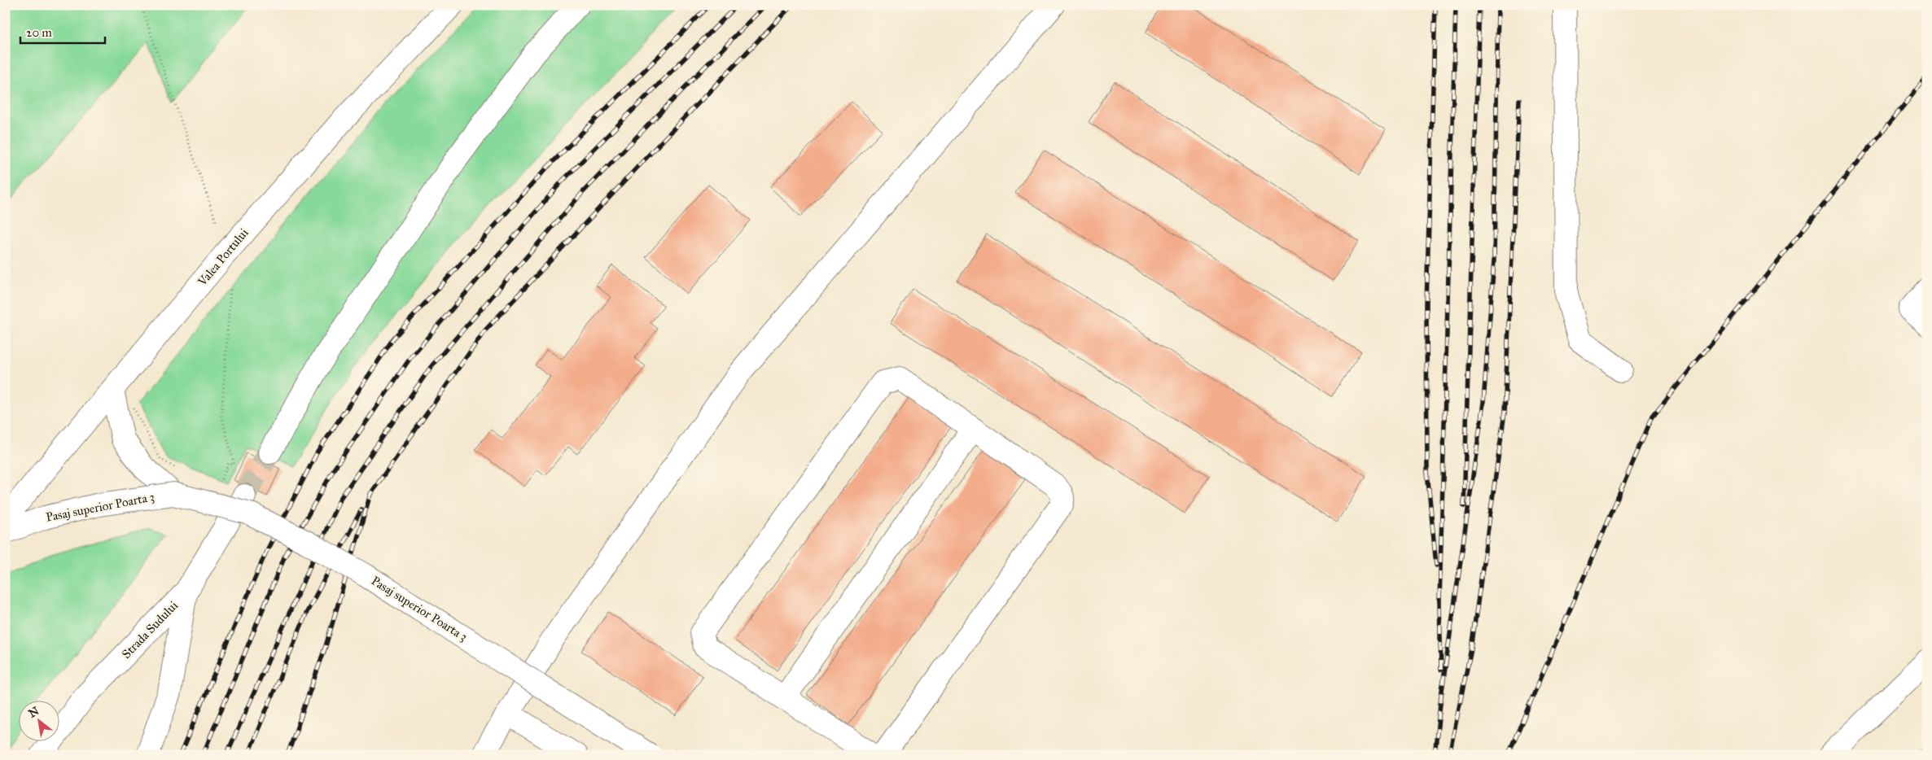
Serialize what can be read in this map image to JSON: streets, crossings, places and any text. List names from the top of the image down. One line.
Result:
{"streets":{"street":["Valea Portului","Pasaj superior Poarta 3","Strada Sudului"]},"crossings":[["Valea Portului","Pasaj superior Poarta 3"]],"scale_bar":"20 m","north":"top left"}
